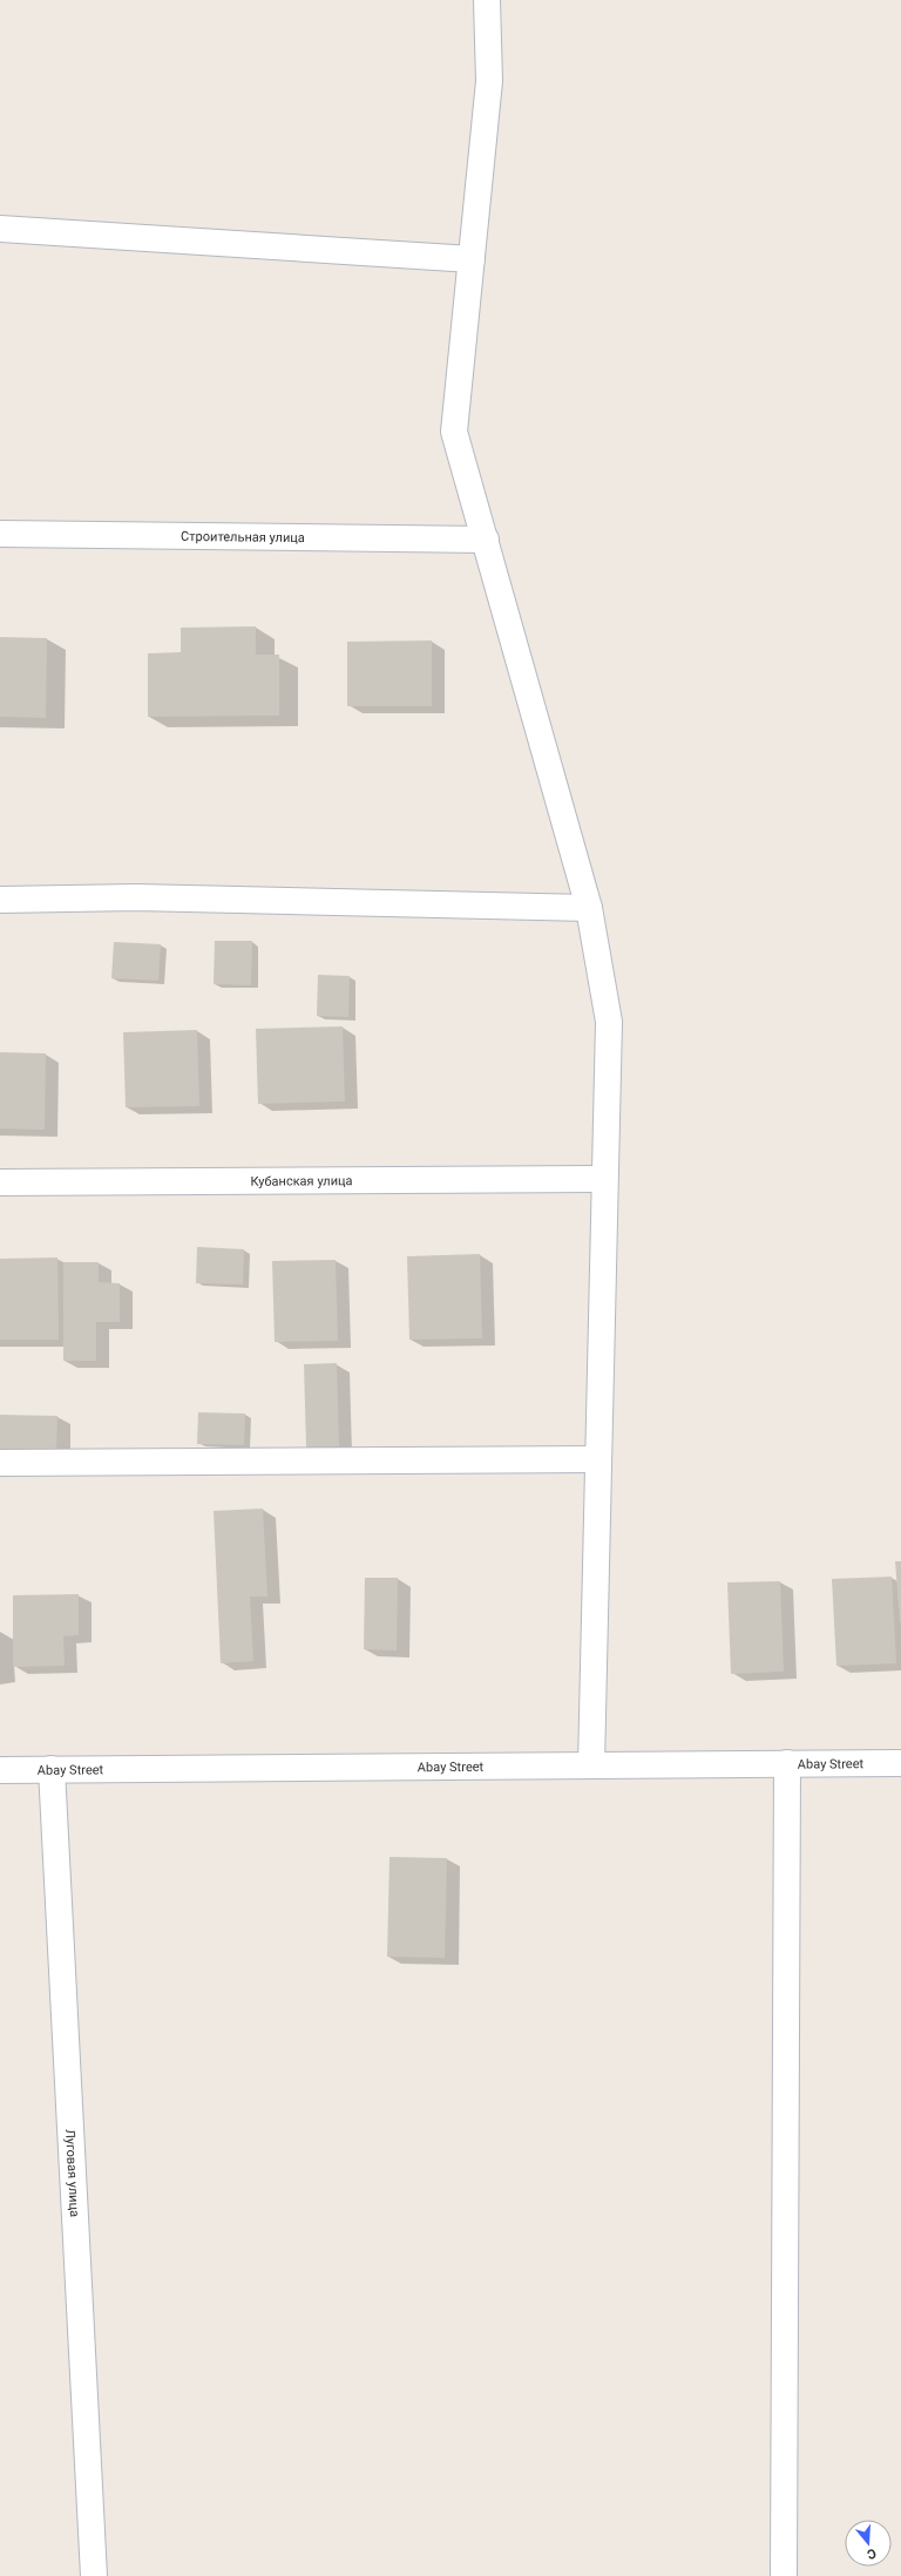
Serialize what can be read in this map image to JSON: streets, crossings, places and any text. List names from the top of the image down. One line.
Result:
{"streets":{"street":["Строительная улица","Кубанская улица","Abay Street","Луговая улица"]},"crossings":[["Abay Street","Луговая улица"]],"north":"bottom"}
